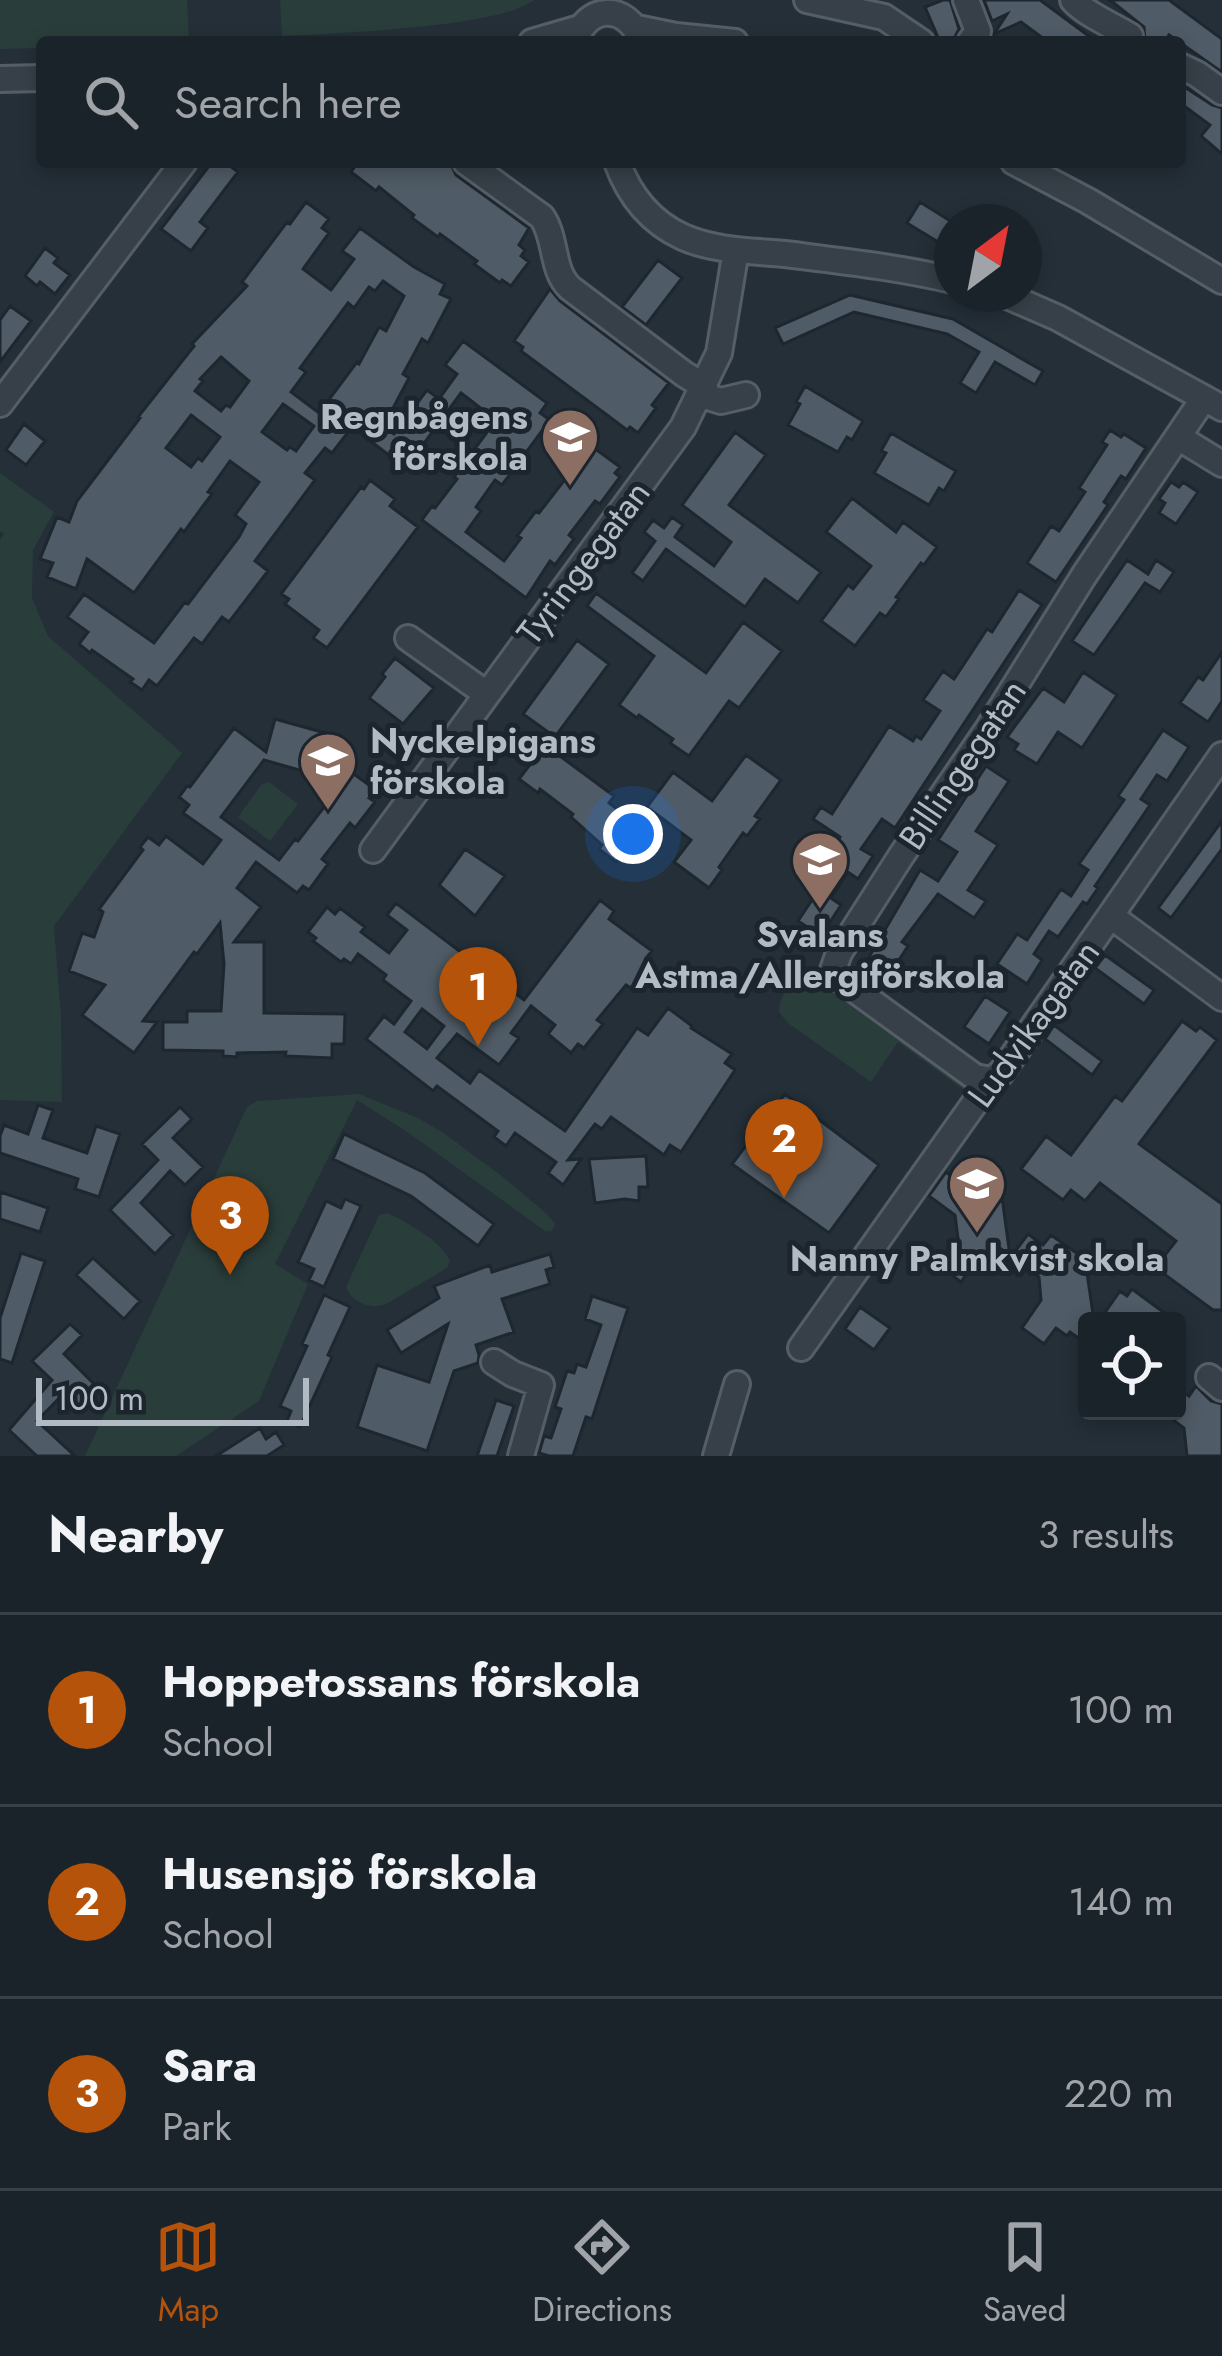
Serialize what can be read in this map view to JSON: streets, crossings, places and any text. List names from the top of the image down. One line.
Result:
{"streets":{"street":["Tyringegatan","Billingegatan","Ludvikagatan"]},"crossings":[["Billingegatan","Ludvikagatan"]],"places":{"school or university":["Regnbågens förskola","Nyckelpigans förskola","Svalans Astma/Allergiförskola","Nanny Palmkvist skola"]},"scale_bar":"100 m","north":"top right","page":{"search":"Search here","pins":["1","2","3"],"scale":"100 m","heading":["Nearby","3 results"],"list":[{"mark":"1","name":"Hoppetossans förskola","note":"School","value":"100 m"},{"mark":"2","name":"Husensjö förskola","note":"School","value":"140 m"},{"mark":"3","name":"Sara","note":"Park","value":"220 m"}],"nav":["Map","Directions","Saved"]}}
